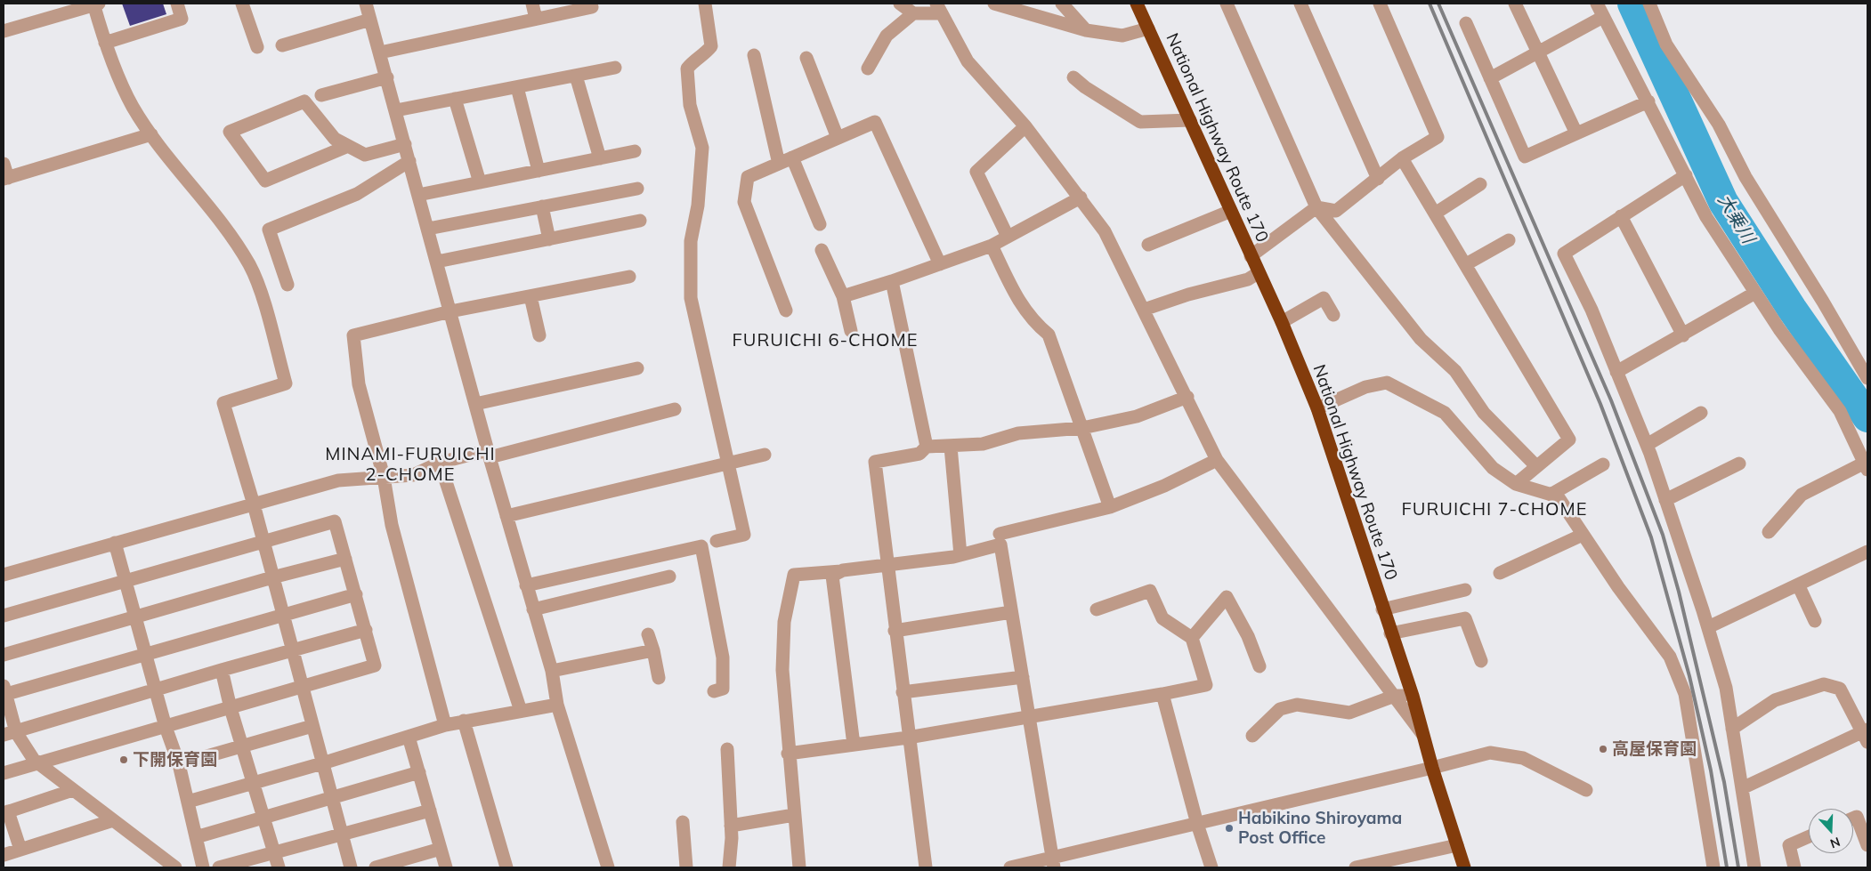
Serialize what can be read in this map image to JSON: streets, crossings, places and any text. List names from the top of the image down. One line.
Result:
{"streets":{"highway":["National Highway Route 170"]},"districts":["FURUICHI 6-CHOME","MINAMI-FURUICHI 2-CHOME","FURUICHI 7-CHOME"],"water":["大乗川"],"places":["高屋保育園","下開保育園","Habikino Shiroyama Post Office"],"north":"bottom"}
